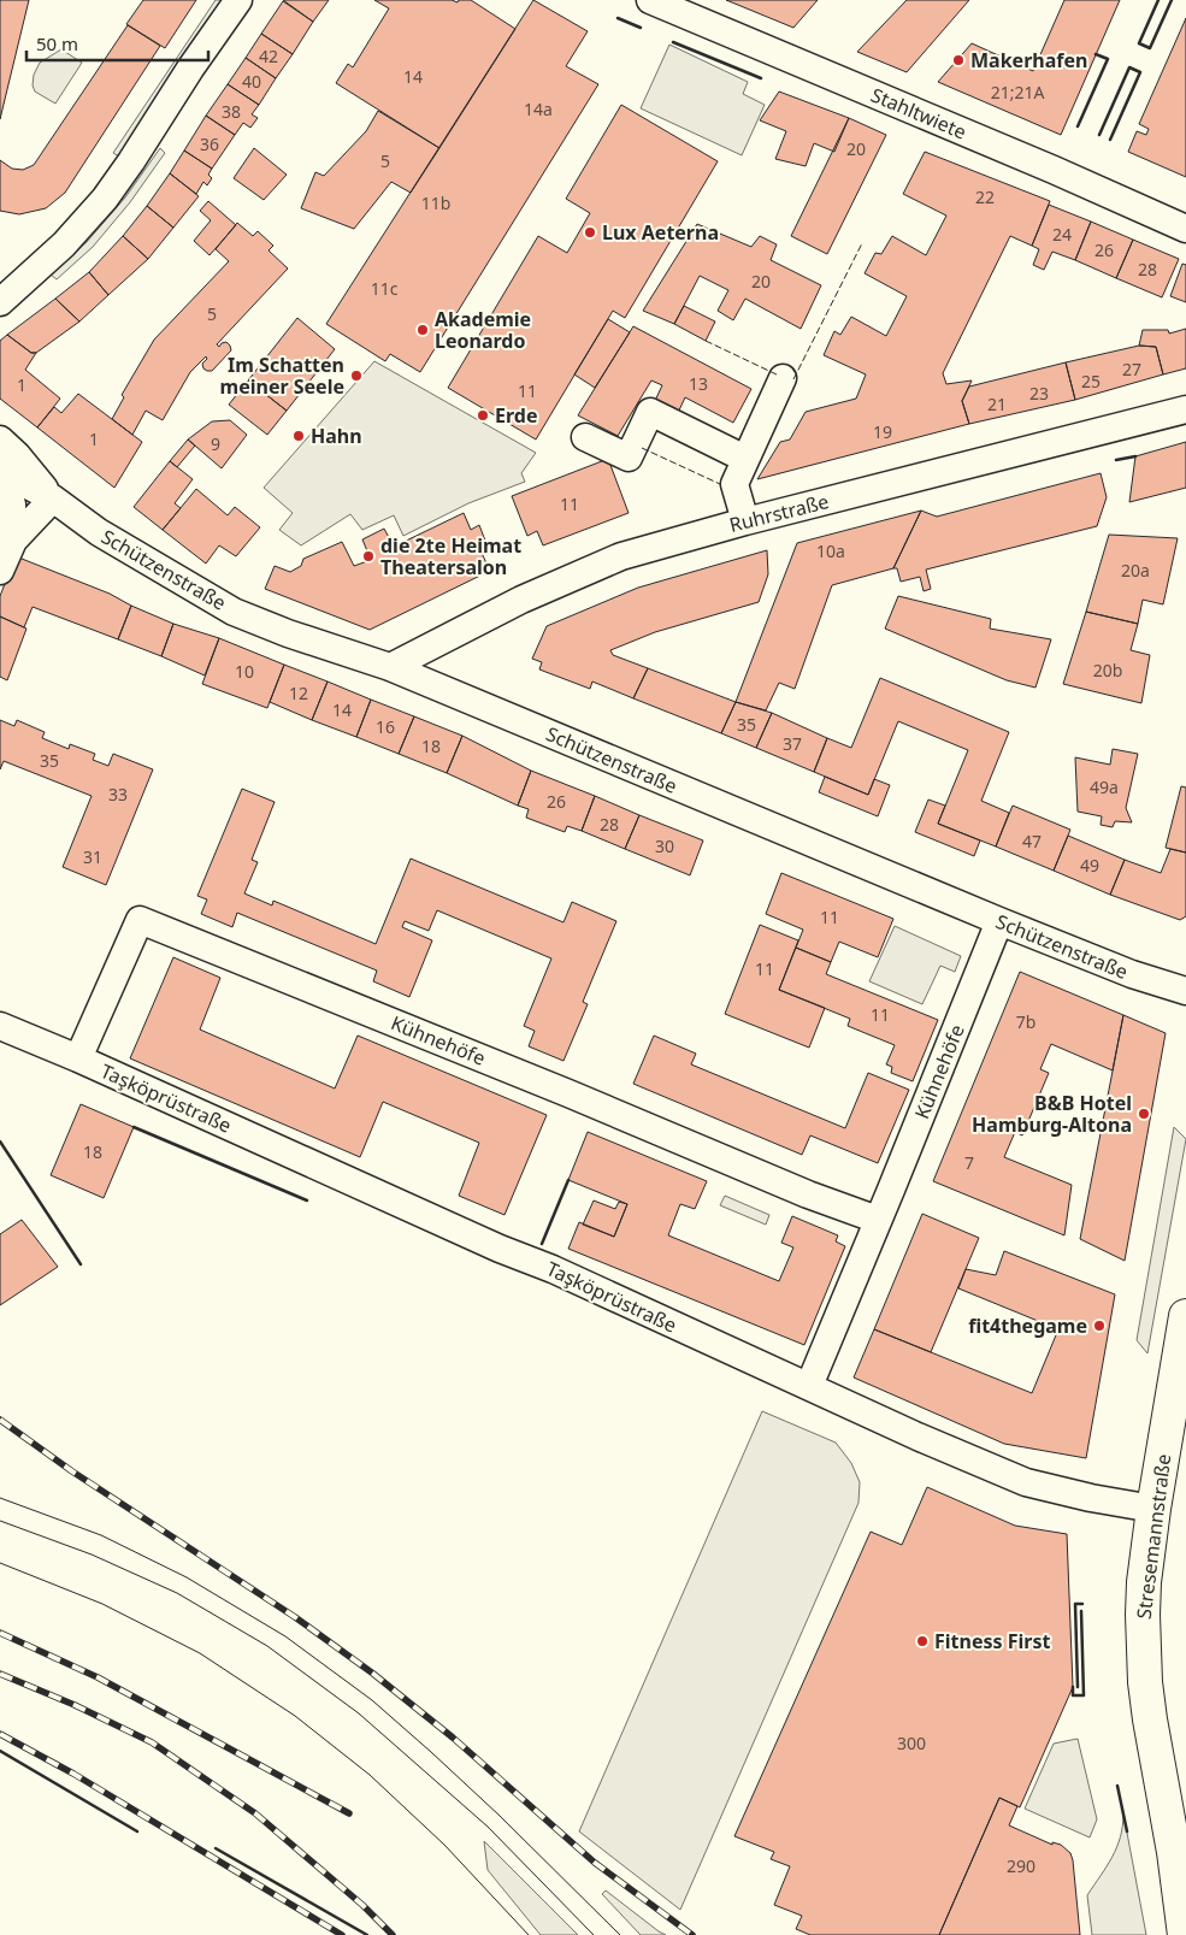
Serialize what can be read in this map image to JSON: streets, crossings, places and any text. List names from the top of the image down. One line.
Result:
{"streets":{"main road":["Stresemannstraße"],"street":["Stahltwiete","Ruhrstraße","Schützenstraße","Kühnehöfe","Taşköprüstraße"]},"crossings":[["Ruhrstraße","Schützenstraße"],["Schützenstraße","Kühnehöfe"],["Kühnehöfe","Taşköprüstraße"],["Taşköprüstraße","Stresemannstraße"]],"places":["Makerhafen","Lux Aeterna","Akademie Leonardo","Im Schatten meiner Seele","Erde","Hahn","die 2te Heimat Theatersalon","B&B Hotel Hamburg-Altona","fit4thegame","Fitness First"],"house_numbers":["42","14","40","21;21A","14a","38","36","20","5","22","11b","24","26","28","20","11c","5","27","25","13","1","11","23","21","19","1","9","11","10a","20a","20b","10","12","14","35","16","37","18","35","49a","33","26","28","47","30","31","49","11","11","11","7b","18","7","300","290"],"scale_bar":"50 m"}
